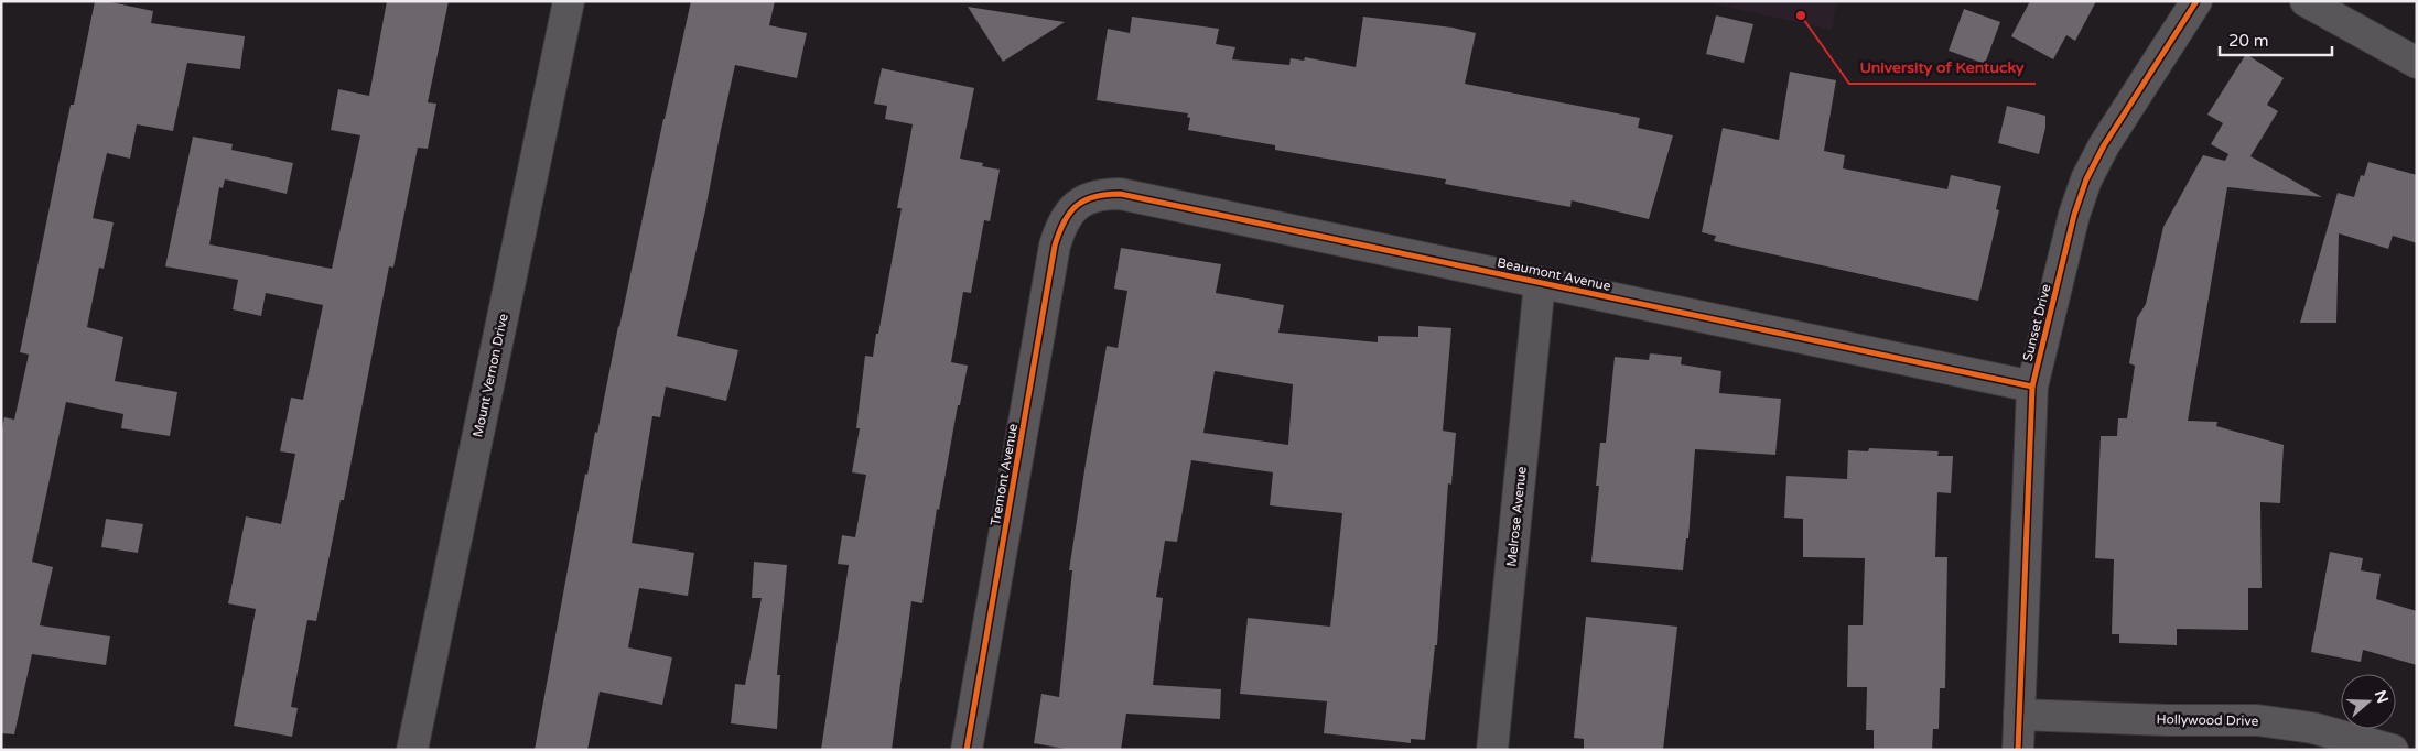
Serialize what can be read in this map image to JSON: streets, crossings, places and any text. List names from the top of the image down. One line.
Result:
{"streets":{"street":["Beaumont Avenue","Sunset Drive","Mount Vernon Drive","Tremont Avenue","Melrose Avenue","Hollywood Drive"]},"crossings":[["Beaumont Avenue","Sunset Drive"],["Beaumont Avenue","Tremont Avenue"],["Beaumont Avenue","Melrose Avenue"],["Sunset Drive","Hollywood Drive"]],"places":["University of Kentucky"],"scale_bar":"20 m","north":"right"}
